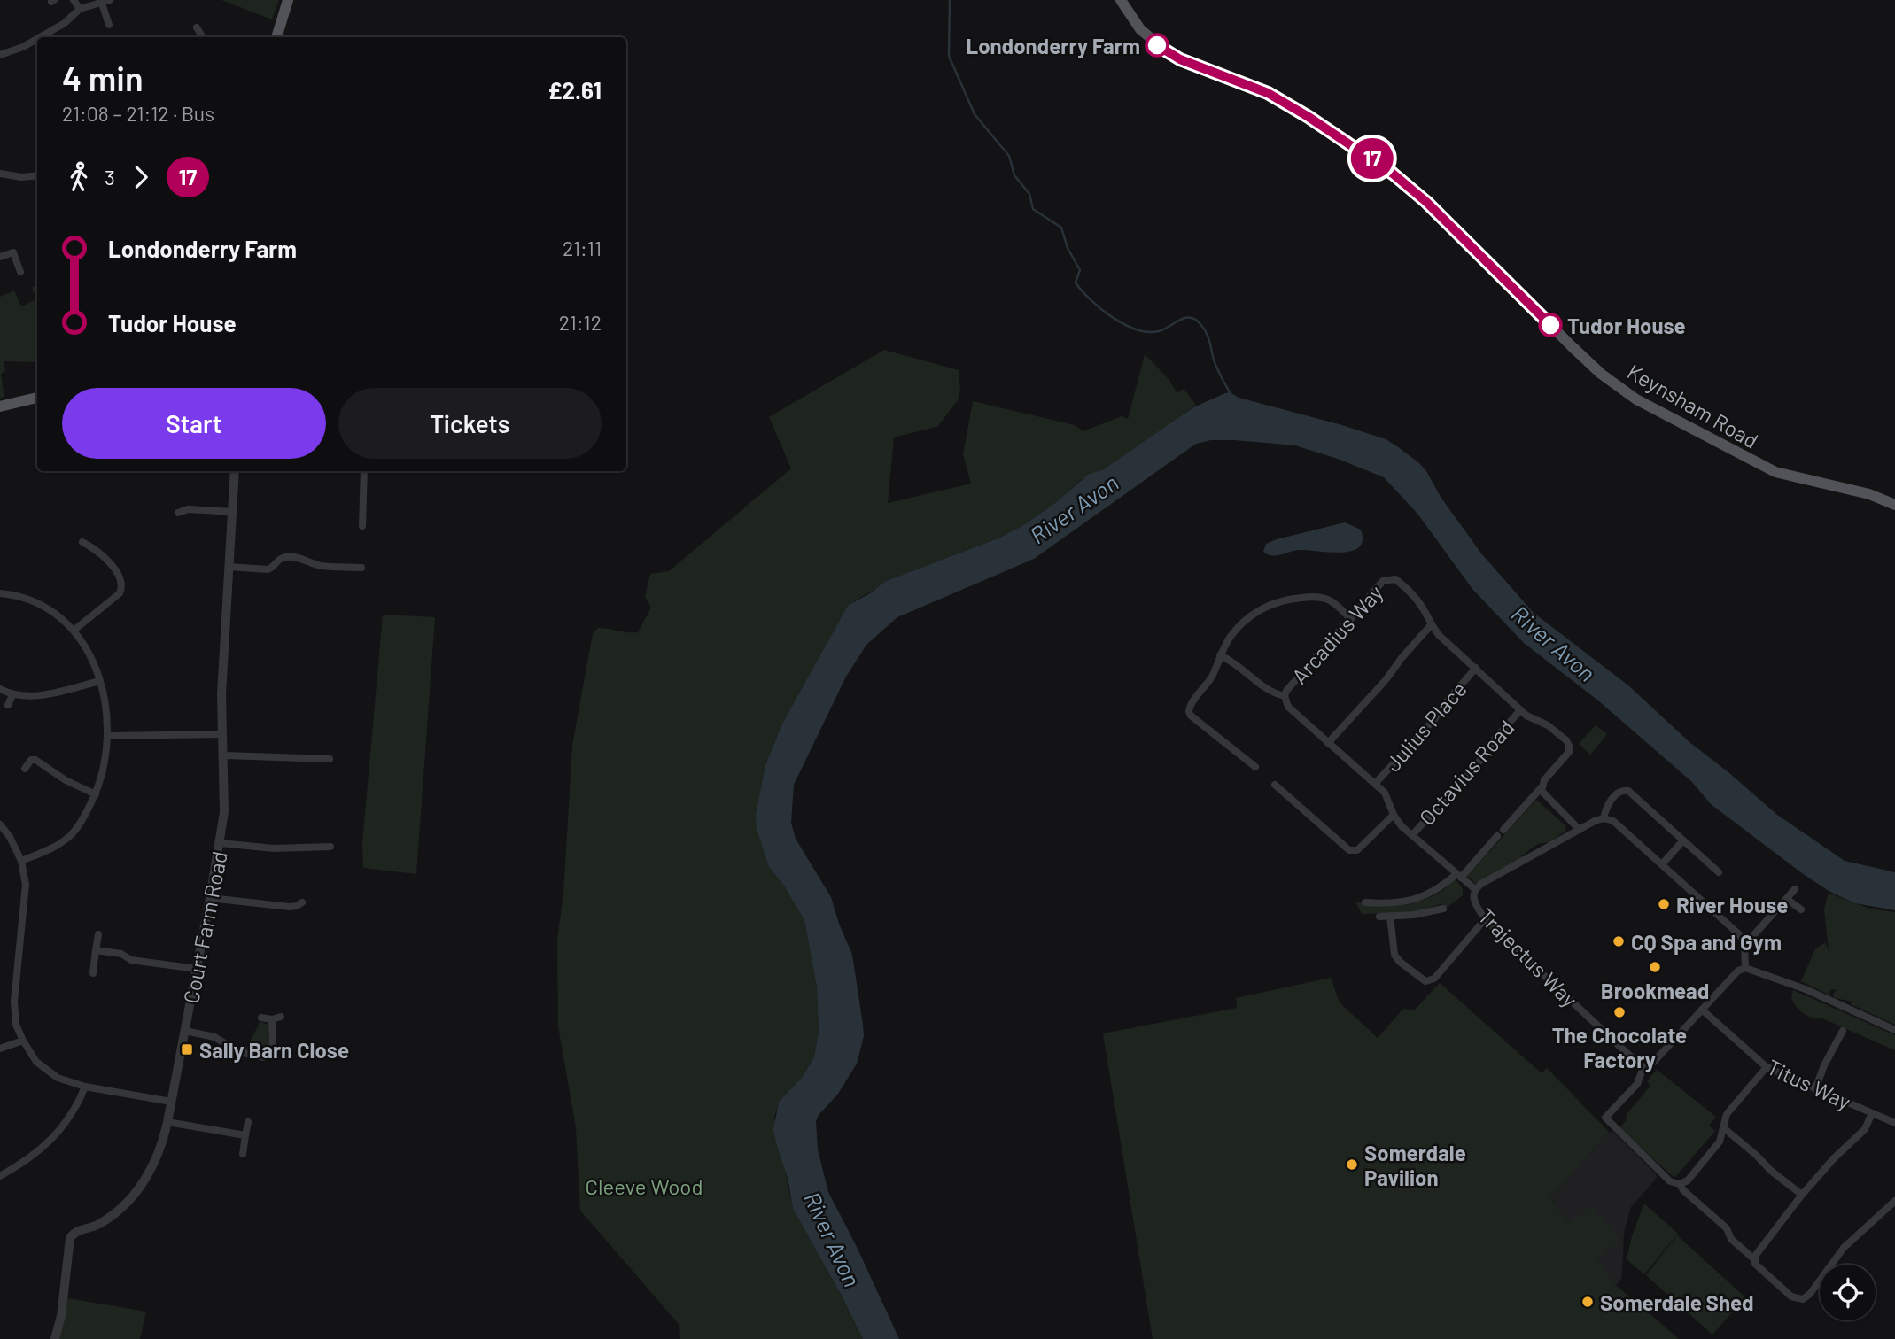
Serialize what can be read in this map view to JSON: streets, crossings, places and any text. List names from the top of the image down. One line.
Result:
{"streets":{"main road":["Keynsham Road"],"street":["Arcadius Way","Julius Place","Octavius Road","Court Farm Road","Trajectus Way","Titus Way"]},"crossings":[["Arcadius Way","Julius Place"],["Arcadius Way","Octavius Road"]],"water":["River Avon"],"parks":["Cleeve Wood"],"places":{"other":["Londonderry Farm","Tudor House","River House","CQ Spa and Gym","Brookmead","The Chocolate Factory","Somerdale Pavilion","Somerdale Shed"],"transit":["Sally Barn Close"]},"lines":["bus line 17"],"page":{"on_map":"17","heading":["4 min","21:08 – 21:12 · Bus","£2.61"],"legs":["3","17"],"list":[{"name":"Londonderry Farm","value":"21:11"},{"name":"Tudor House","value":"21:12"}],"buttons":["Start","Tickets"]}}
